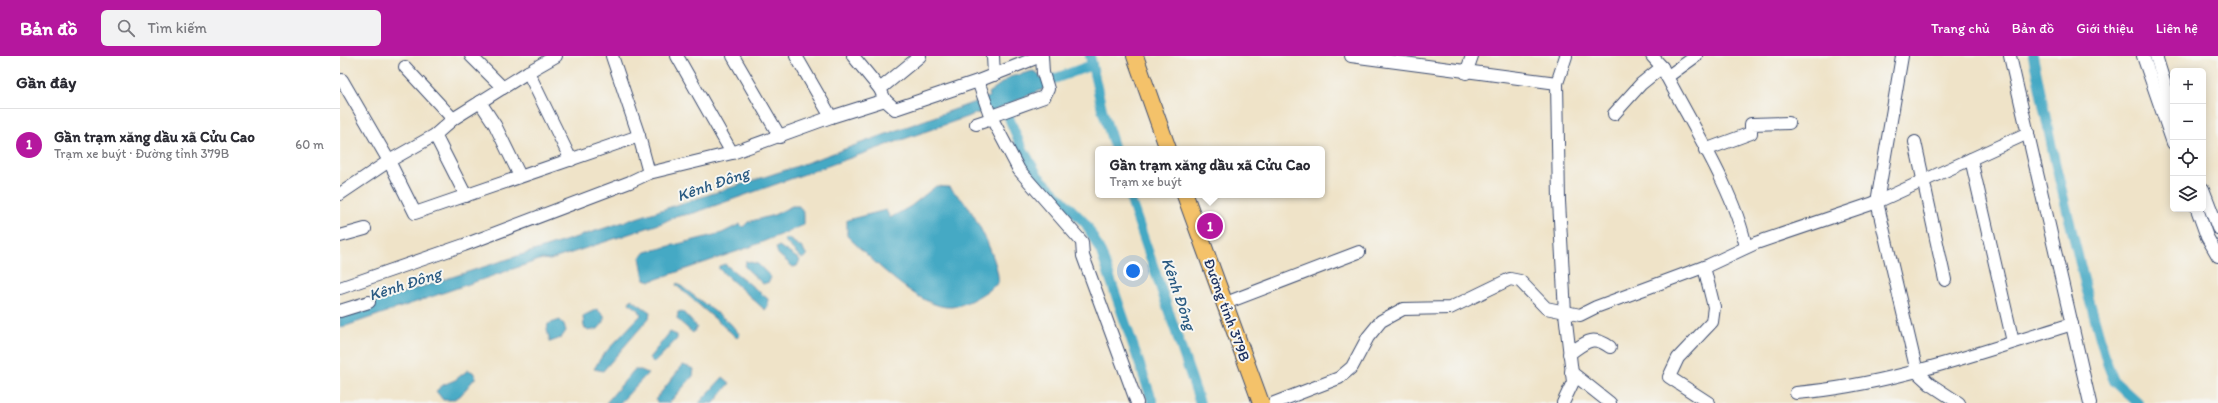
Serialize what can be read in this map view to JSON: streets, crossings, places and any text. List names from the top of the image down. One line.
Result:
{"streets":{"main road":["Đường tỉnh 379B"]},"water":["Kênh Đông"],"page":{"header":"Bản đồ","search":"Tìm kiếm","nav":["Trang chủ","Bản đồ","Giới thiệu","Liên hệ"],"heading":"Gần đây","map_buttons":["+","−"],"list":[{"mark":"1","name":"Gần trạm xăng dầu xã Cửu Cao","note":"Trạm xe buýt · Đường tỉnh 379B","value":"60 m"}],"popup":["Gần trạm xăng dầu xã Cửu Cao","Trạm xe buýt"],"pins":"1"}}
